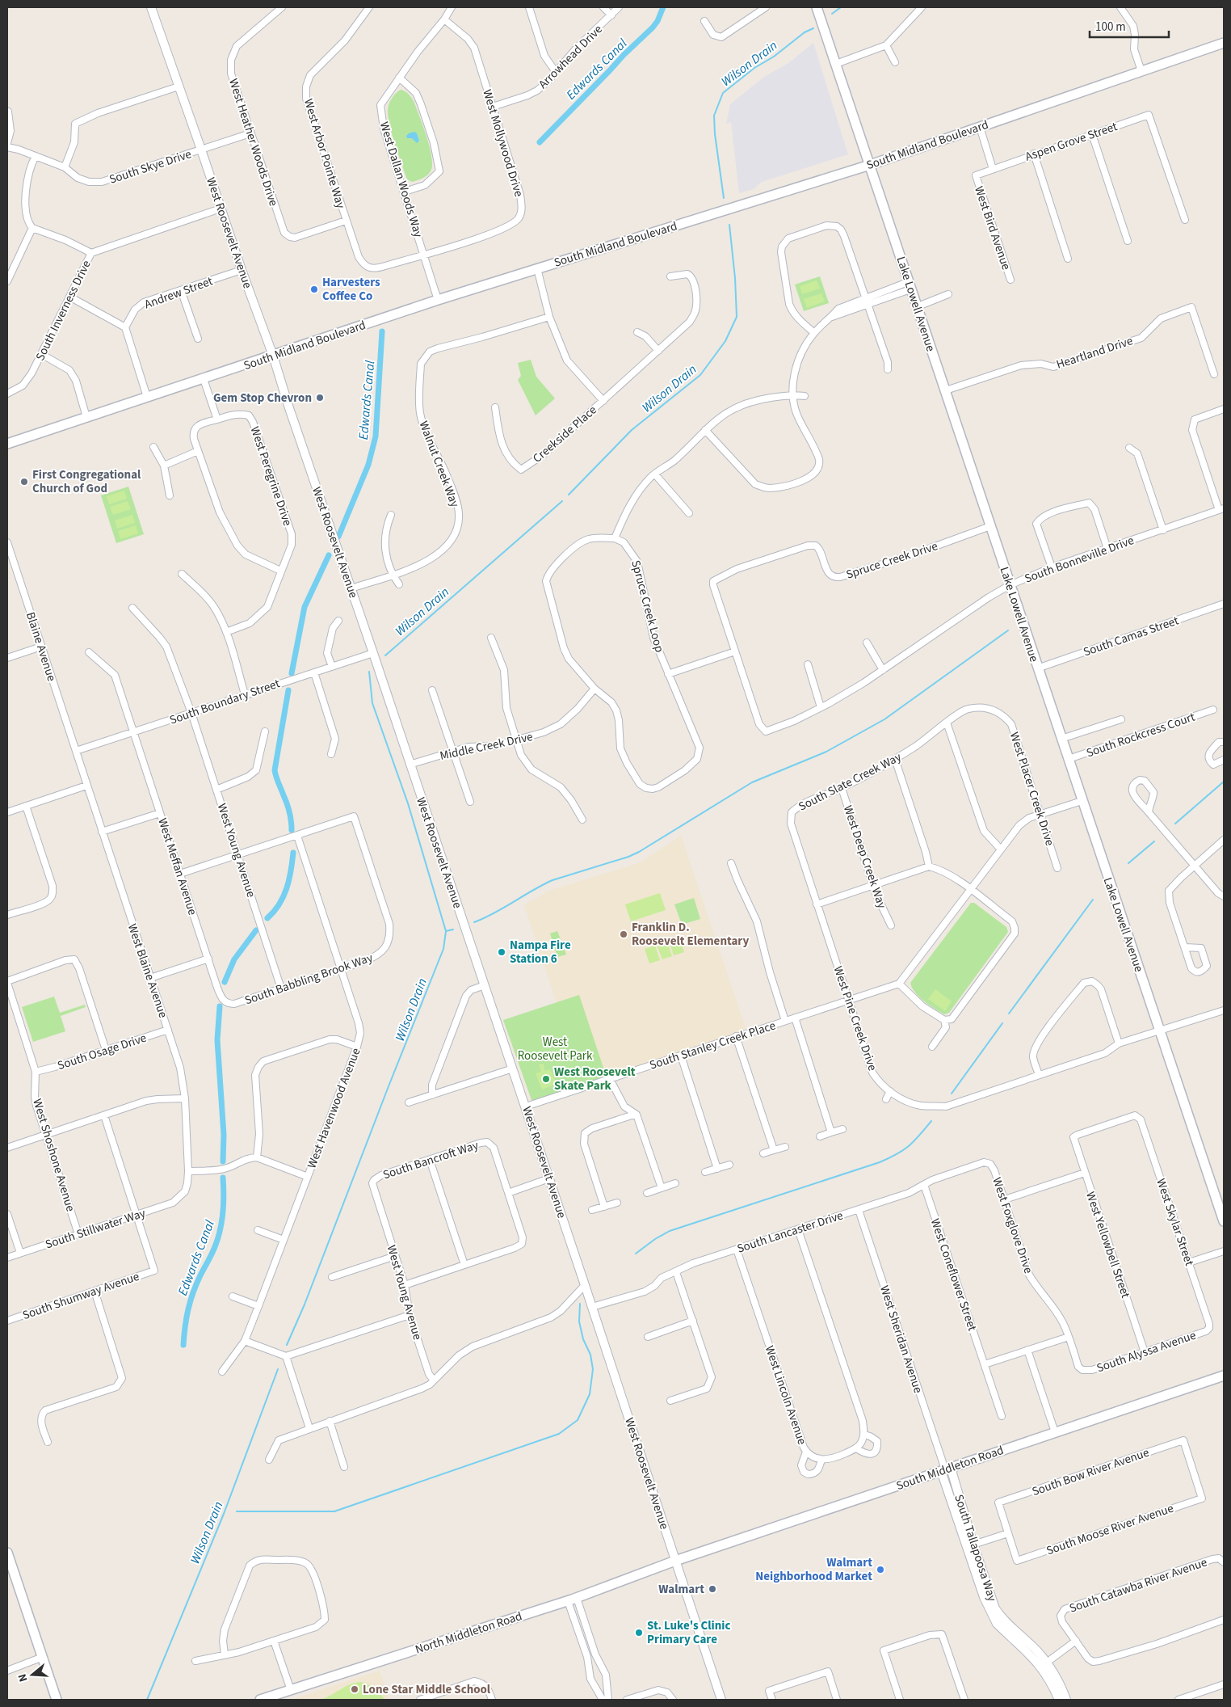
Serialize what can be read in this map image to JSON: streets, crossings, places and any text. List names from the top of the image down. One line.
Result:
{"streets":{"main road":["South Midland Boulevard","Lake Lowell Avenue","South Middleton Road","North Middleton Road"],"street":["Arrowhead Drive","Aspen Grove Street","West Heather Woods Drive","West Mollywood Drive","West Arbor Pointe Way","South Skye Drive","West Dallan Woods Way","West Bird Avenue","West Roosevelt Avenue","Andrew Street","South Inverness Drive","Heartland Drive","Creekside Place","Walnut Creek Way","West Peregrine Drive","South Bonneville Drive","Spruce Creek Drive","Spruce Creek Loop","South Camas Street","Blaine Avenue","South Boundary Street","South Rockcress Court","Middle Creek Drive","South Slate Creek Way","West Placer Creek Drive","West Young Avenue","West Deep Creek Way","West Meffan Avenue","West Blaine Avenue","South Babbling Brook Way","West Pine Creek Drive","South Stanley Creek Place","South Osage Drive","West Havenwood Avenue","West Shoshone Avenue","South Bancroft Way","West Skylar Street","West Foxglove Drive","South Stillwater Way","South Lancaster Drive","West Yellowbell Street","West Coneflower Street","South Shumway Avenue","West Sheridan Avenue","South Alyssa Avenue","West Lincoln Avenue","South Bow River Avenue","South Moose River Avenue","South Tallapoosa Way","South Catawba River Avenue"]},"crossings":[["Arrowhead Drive","West Mollywood Drive"],["Aspen Grove Street","West Bird Avenue"],["West Heather Woods Drive","West Arbor Pointe Way"],["West Heather Woods Drive","South Skye Drive"],["West Mollywood Drive","West Arbor Pointe Way"],["West Mollywood Drive","West Dallan Woods Way"],["South Midland Boulevard","West Dallan Woods Way"],["South Midland Boulevard","West Roosevelt Avenue"],["South Midland Boulevard","Lake Lowell Avenue"],["South Skye Drive","West Roosevelt Avenue"],["West Roosevelt Avenue","Andrew Street"],["West Roosevelt Avenue","South Inverness Drive"],["West Roosevelt Avenue","Walnut Creek Way"],["West Roosevelt Avenue","South Boundary Street"],["West Roosevelt Avenue","Middle Creek Drive"],["West Roosevelt Avenue","South Stanley Creek Place"],["West Roosevelt Avenue","South Lancaster Drive"],["West Roosevelt Avenue","South Middleton Road"],["West Roosevelt Avenue","North Middleton Road"],["Lake Lowell Avenue","Heartland Drive"],["Lake Lowell Avenue","South Bonneville Drive"],["Lake Lowell Avenue","Spruce Creek Drive"],["Lake Lowell Avenue","South Camas Street"],["Lake Lowell Avenue","South Rockcress Court"],["Lake Lowell Avenue","West Pine Creek Drive"],["Spruce Creek Loop","Middle Creek Drive"],["Blaine Avenue","South Boundary Street"],["Blaine Avenue","West Blaine Avenue"],["South Boundary Street","West Young Avenue"],["South Boundary Street","West Meffan Avenue"],["South Boundary Street","West Blaine Avenue"],["South Slate Creek Way","West Placer Creek Drive"],["South Slate Creek Way","West Deep Creek Way"],["South Slate Creek Way","West Pine Creek Drive"],["West Young Avenue","South Babbling Brook Way"],["West Young Avenue","South Bancroft Way"],["West Meffan Avenue","South Babbling Brook Way"],["West Blaine Avenue","South Osage Drive"],["West Blaine Avenue","South Stillwater Way"],["South Babbling Brook Way","West Havenwood Avenue"],["West Pine Creek Drive","South Stanley Creek Place"],["South Osage Drive","West Shoshone Avenue"],["West Shoshone Avenue","South Stillwater Way"],["West Skylar Street","West Yellowbell Street"],["West Skylar Street","South Alyssa Avenue"],["West Foxglove Drive","South Lancaster Drive"],["West Foxglove Drive","South Alyssa Avenue"],["South Stillwater Way","South Shumway Avenue"],["South Lancaster Drive","West Coneflower Street"],["South Lancaster Drive","West Sheridan Avenue"],["South Lancaster Drive","West Lincoln Avenue"],["West Yellowbell Street","South Alyssa Avenue"],["West Sheridan Avenue","South Middleton Road"],["West Sheridan Avenue","South Tallapoosa Way"],["South Middleton Road","South Tallapoosa Way"],["South Middleton Road","North Middleton Road"],["South Bow River Avenue","South Moose River Avenue"]],"water":["Wilson Drain","Edwards Canal"],"parks":["West Roosevelt Park"],"places":["Harvesters Coffee Co","Gem Stop Chevron","First Congregational Church of God","Franklin D. Roosevelt Elementary","Nampa Fire Station 6","West Roosevelt Skate Park","Walmart Neighborhood Market","Walmart","St. Luke's Clinic Primary Care","Lone Star Middle School"],"scale_bar":"100 m","north":"left"}
